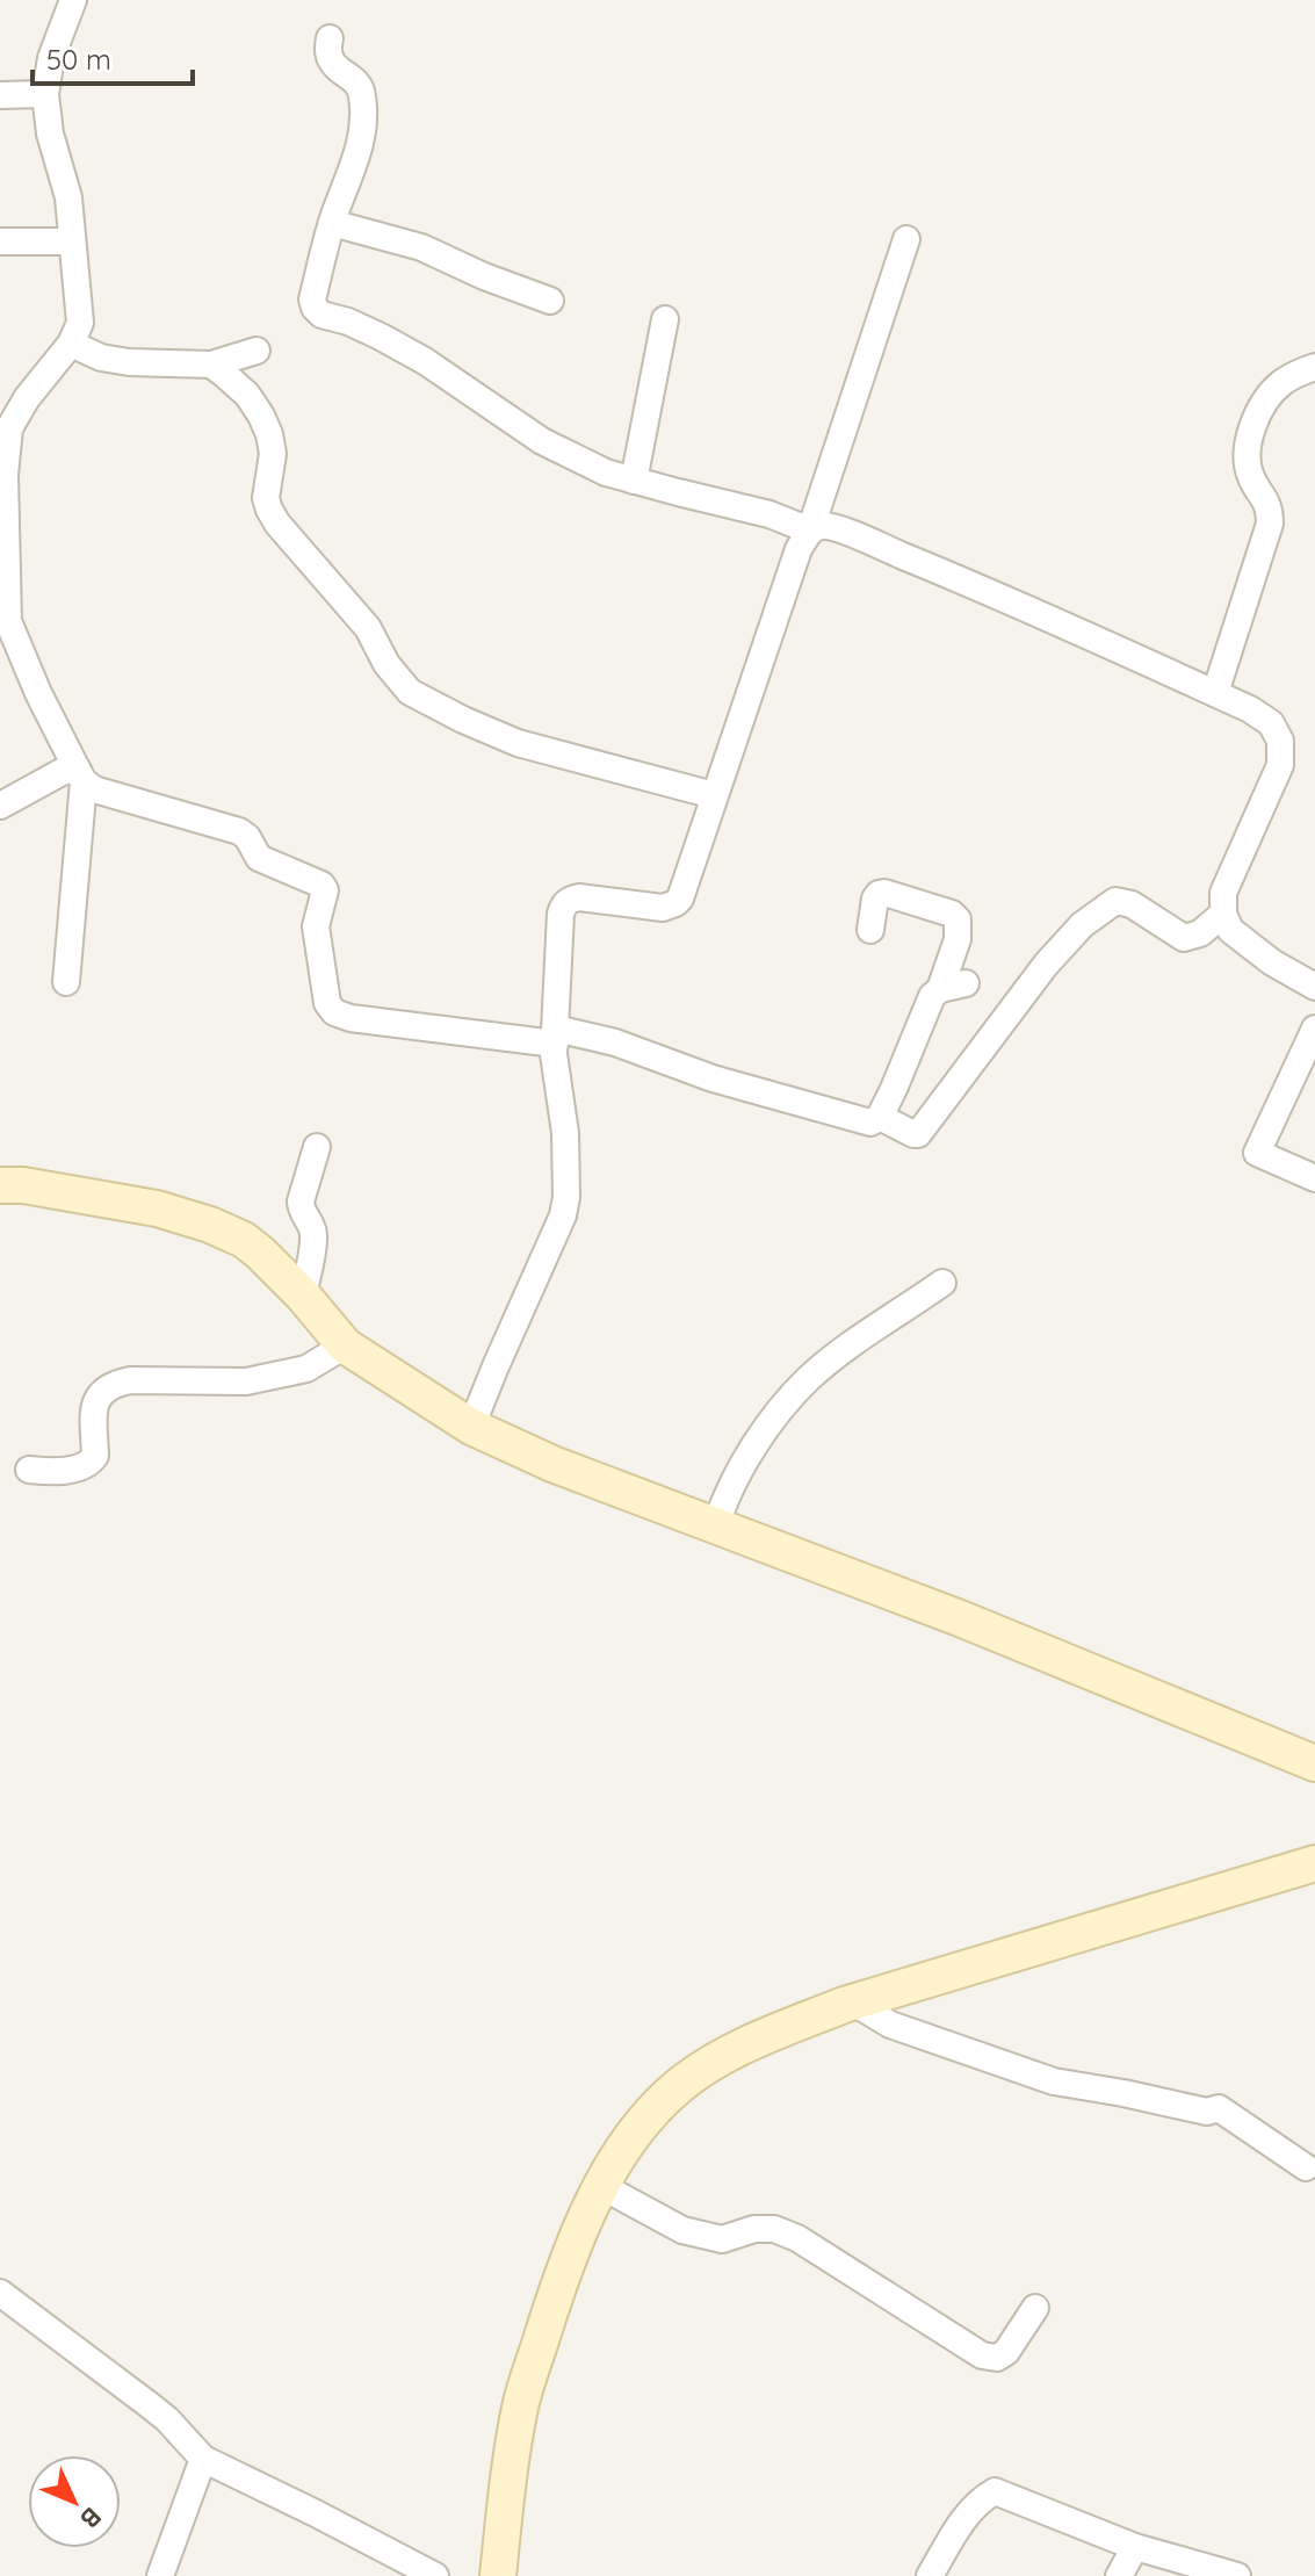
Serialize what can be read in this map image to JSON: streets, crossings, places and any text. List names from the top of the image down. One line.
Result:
{"scale_bar":"50 m","north":"bottom right"}
